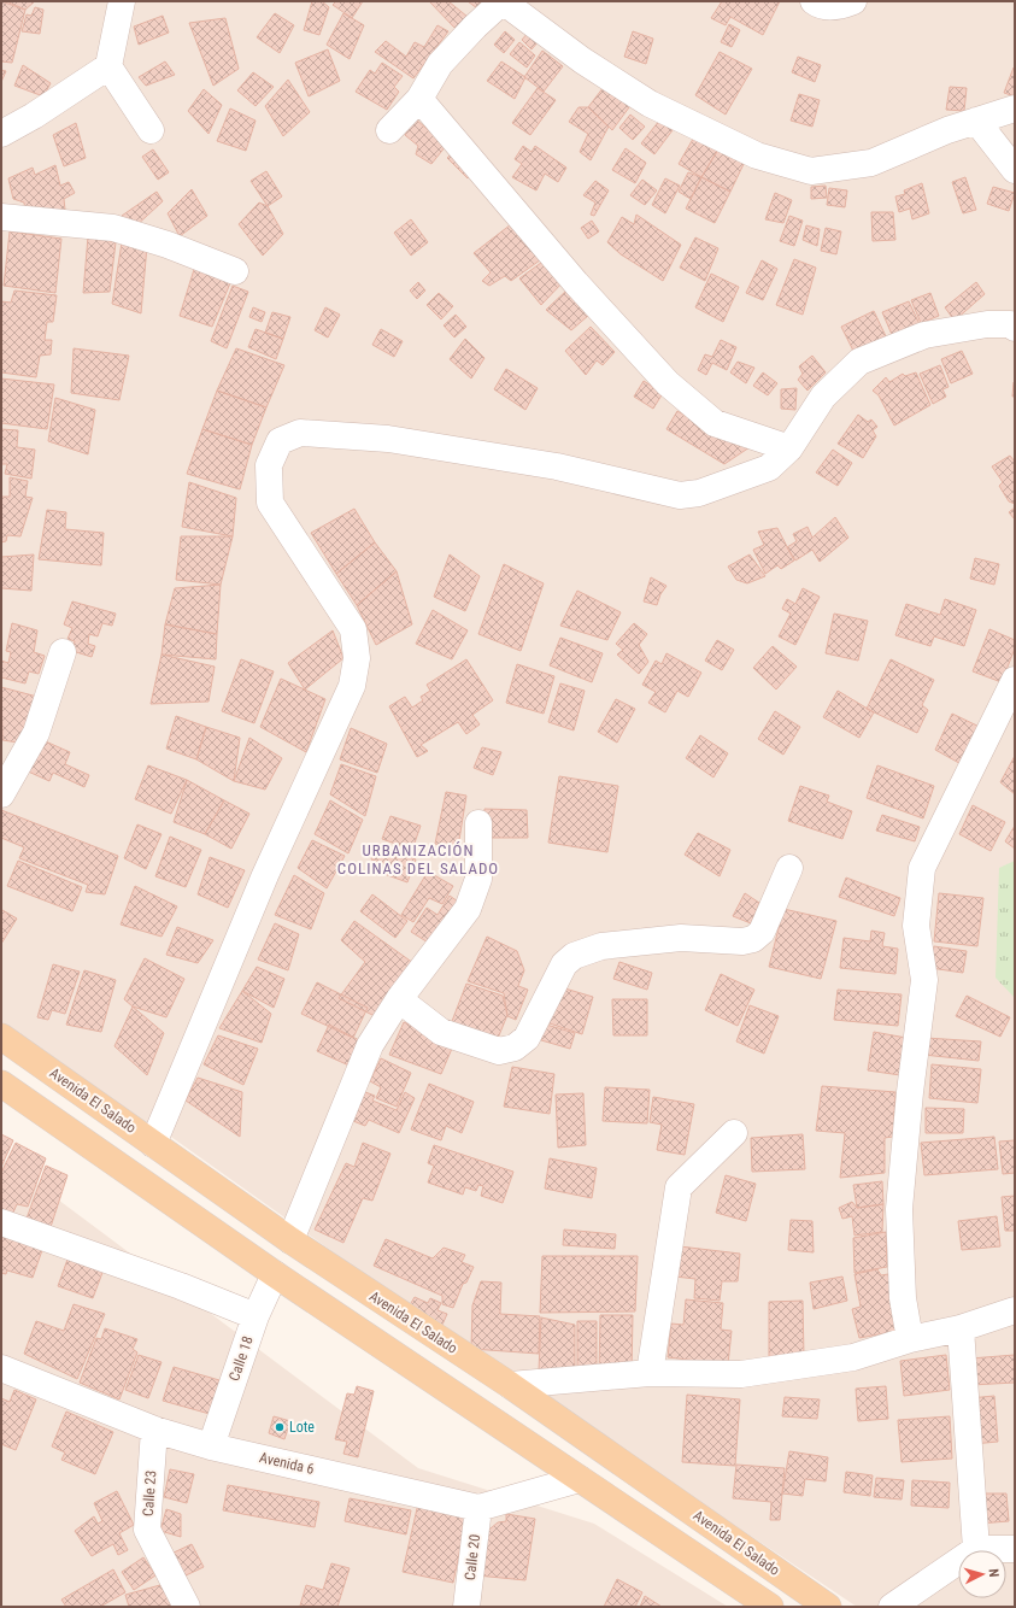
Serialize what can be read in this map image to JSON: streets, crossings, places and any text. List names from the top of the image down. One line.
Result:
{"streets":{"main road":["Avenida El Salado"],"street":["Calle 18","Avenida 6","Calle 23","Calle 20"]},"crossings":[["Calle 18","Avenida 6"],["Avenida 6","Calle 23"],["Avenida 6","Calle 20"]],"districts":["URBANIZACIÓN COLINAS DEL SALADO"],"places":["Lote"],"north":"right"}
